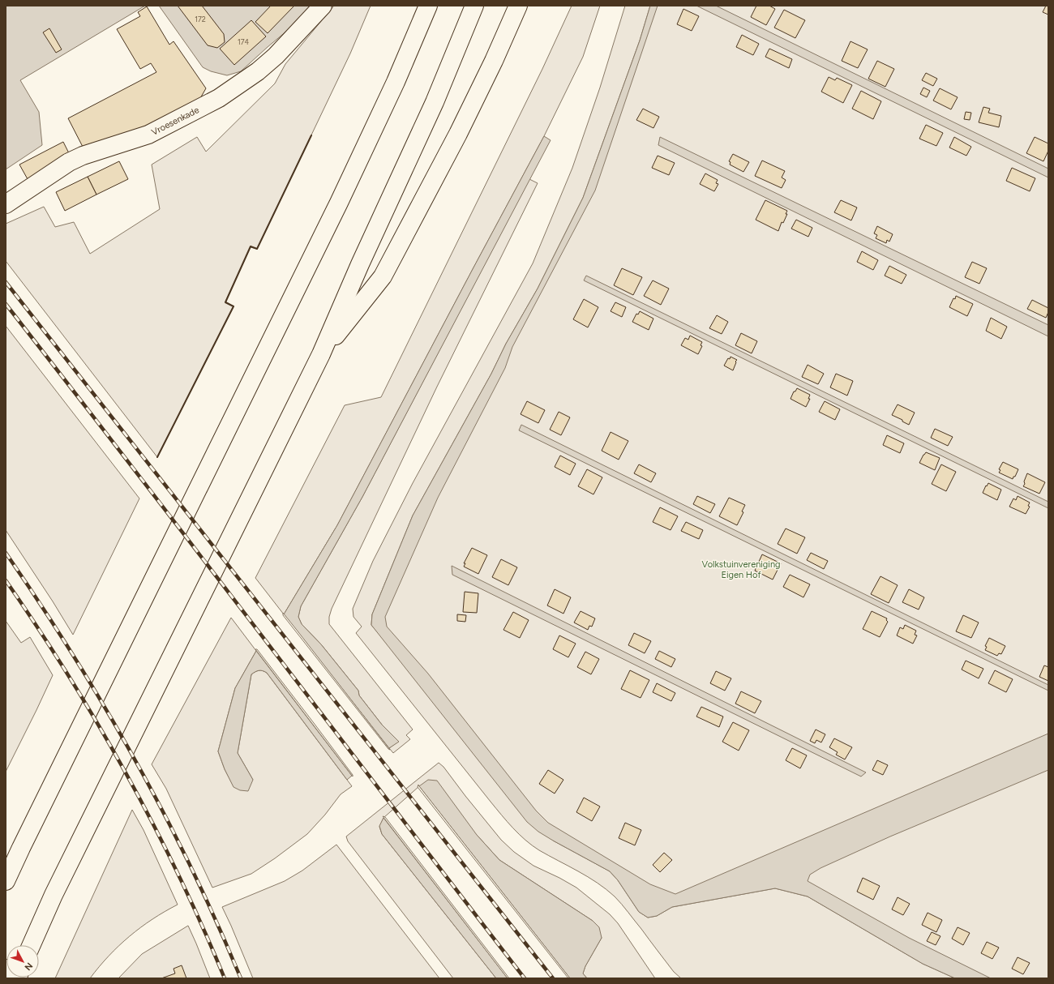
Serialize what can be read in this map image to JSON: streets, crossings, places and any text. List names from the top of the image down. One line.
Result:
{"streets":{"main road":["Vroesenkade"]},"parks":["Volkstuinvereniging Eigen Hof"],"house_numbers":["172","174"],"north":"bottom right"}
